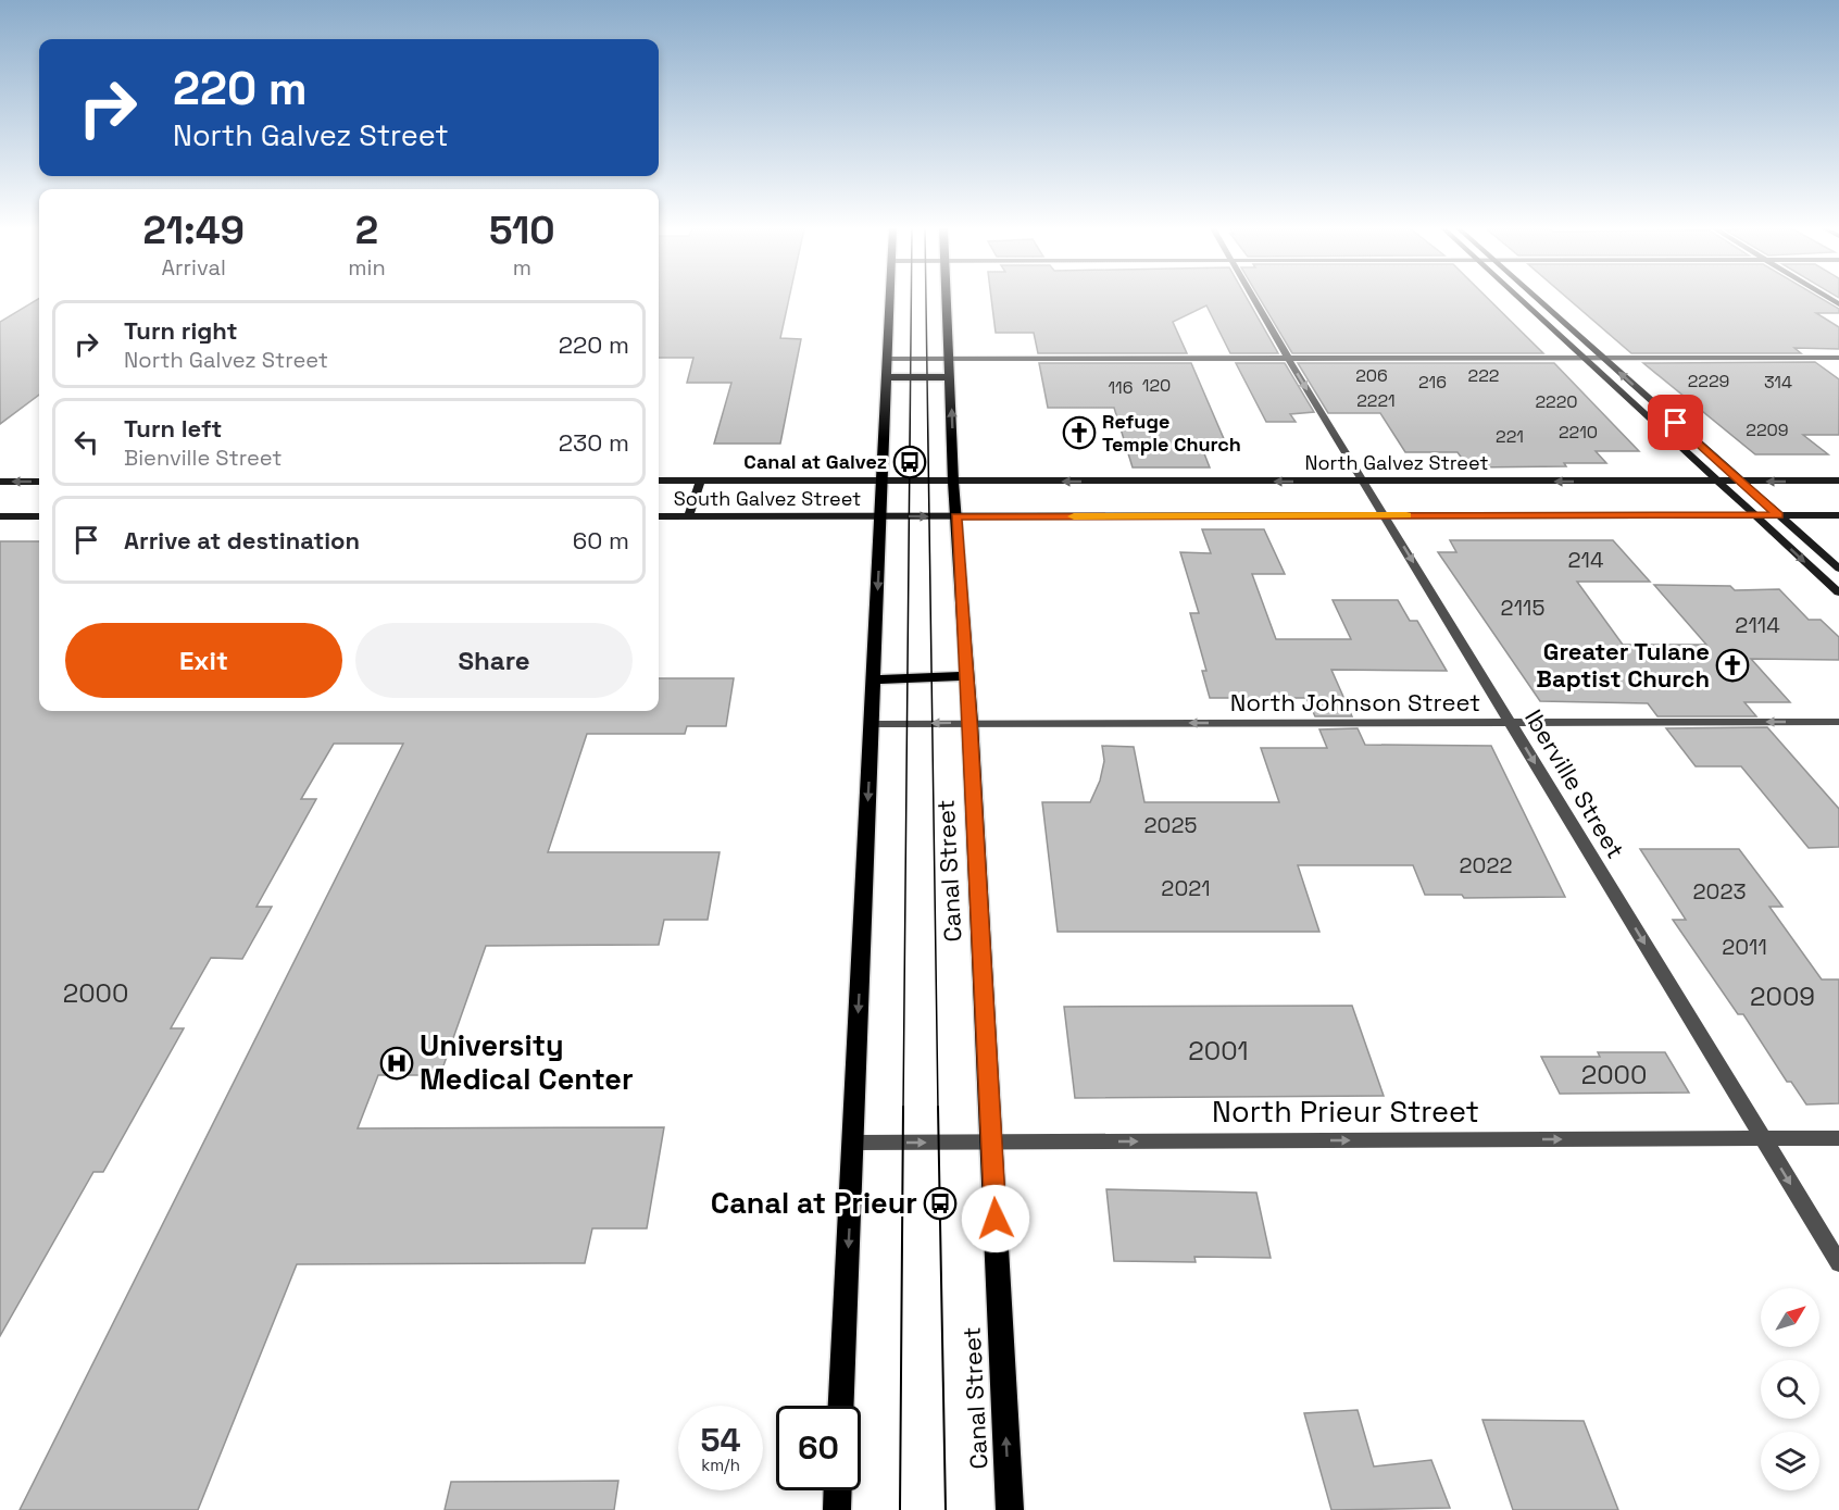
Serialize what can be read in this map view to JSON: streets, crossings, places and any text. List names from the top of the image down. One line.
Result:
{"streets":{"main road":["Canal Street"],"street":["North Galvez Street","South Galvez Street","North Johnson Street","Iberville Street","North Prieur Street"]},"crossings":[["North Galvez Street","South Galvez Street"],["North Galvez Street","Iberville Street"],["North Galvez Street","Canal Street"],["South Galvez Street","Canal Street"],["North Johnson Street","Iberville Street"],["North Johnson Street","Canal Street"],["Iberville Street","North Prieur Street"],["Canal Street","North Prieur Street"]],"one_way":["North Johnson Street","Iberville Street","North Prieur Street"],"places":{"church":["Refuge Temple Church","Greater Tulane Baptist Church"],"bus stop":["Canal at Galvez","Canal at Prieur"],"hospital":["University Medical Center"]},"house_numbers":["206","222","2229","216","314","120","116","2221","2220","2209","2210","221","214","2115","2114","2025","2022","2021","2023","2011","2000","2009","2001","2000"],"north":"top right","page":{"turn":["220 m","North Galvez Street"],"eta":["21:49","Arrival","2","min","510","m"],"list":[{"name":"Turn right","note":"North Galvez Street","value":"220 m"},{"name":"Turn left","note":"Bienville Street","value":"230 m"},{"name":"Arrive at destination","value":"60 m"}],"buttons":["Exit","Share"],"speed":"54 km/h","limit":"60"}}
